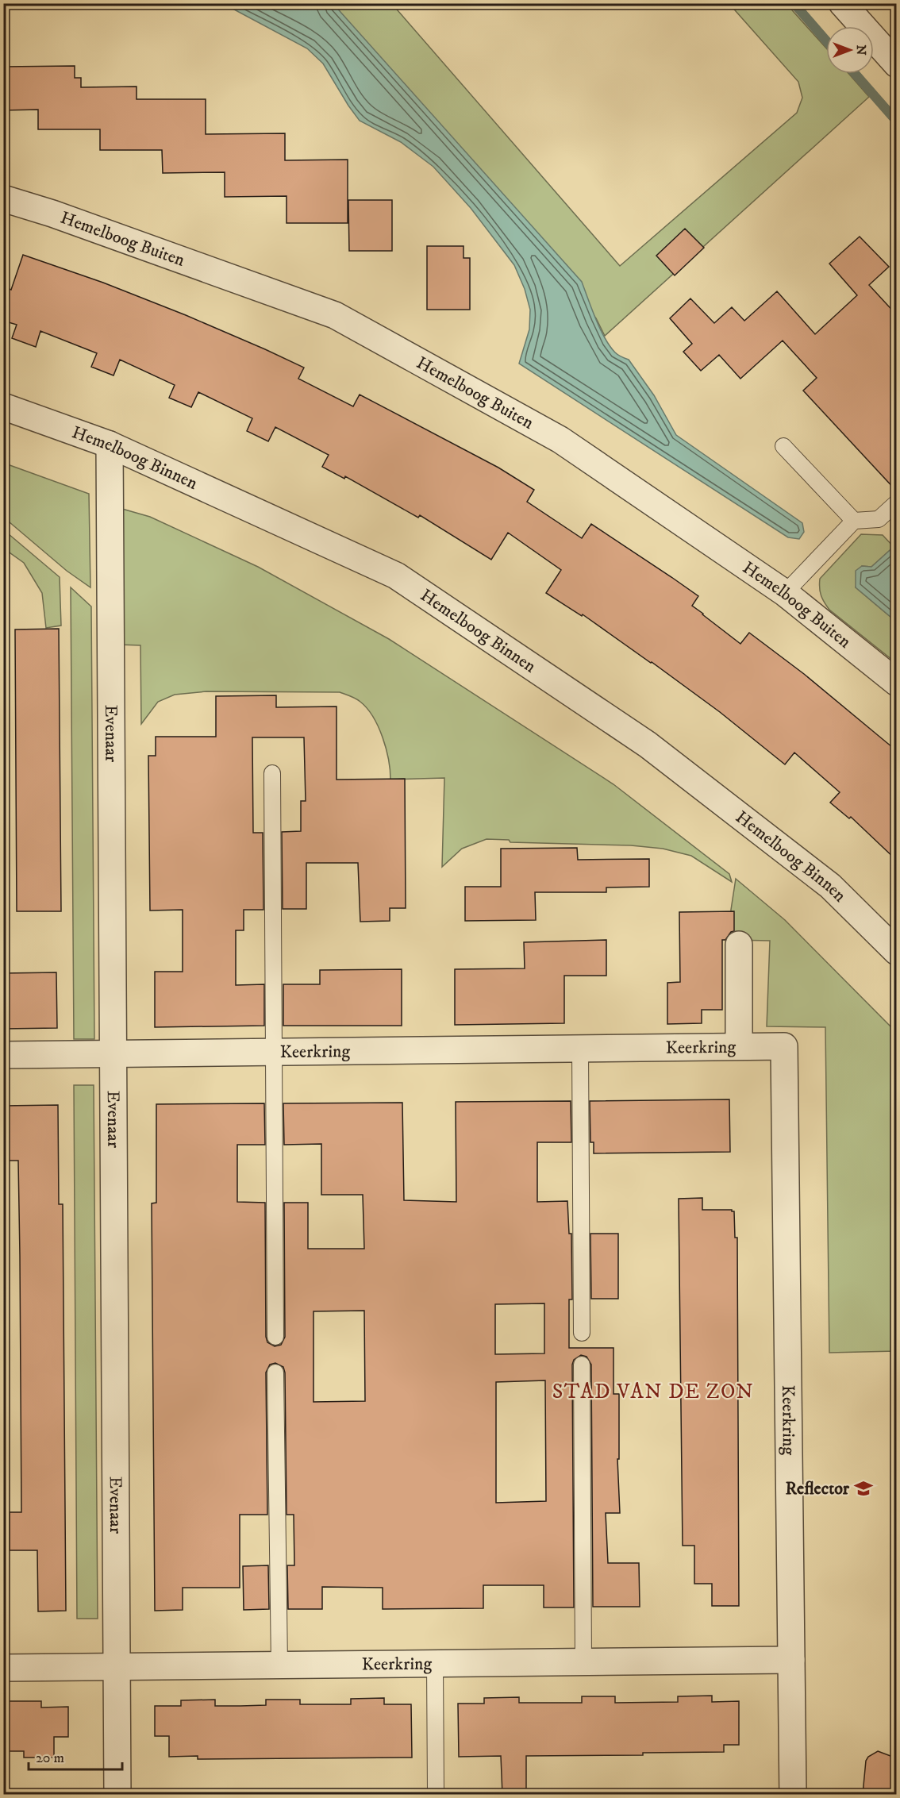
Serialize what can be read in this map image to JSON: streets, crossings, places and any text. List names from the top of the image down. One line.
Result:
{"streets":{"street":["Hemelboog Buiten","Hemelboog Binnen","Evenaar","Keerkring"]},"crossings":[["Hemelboog Binnen","Evenaar"],["Evenaar","Keerkring"]],"districts":["STAD VAN DE ZON"],"places":{"school or university":["Reflector"]},"scale_bar":"20 m","north":"right"}
